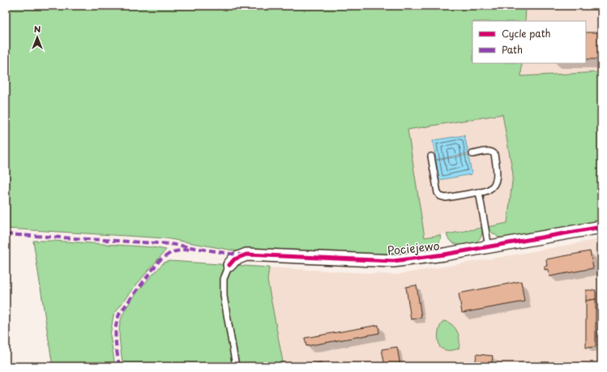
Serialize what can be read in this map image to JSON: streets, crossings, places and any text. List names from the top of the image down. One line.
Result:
{"streets":{"street":["Pociejewo"]},"legend":["Cycle path","Path"],"north":"top"}
